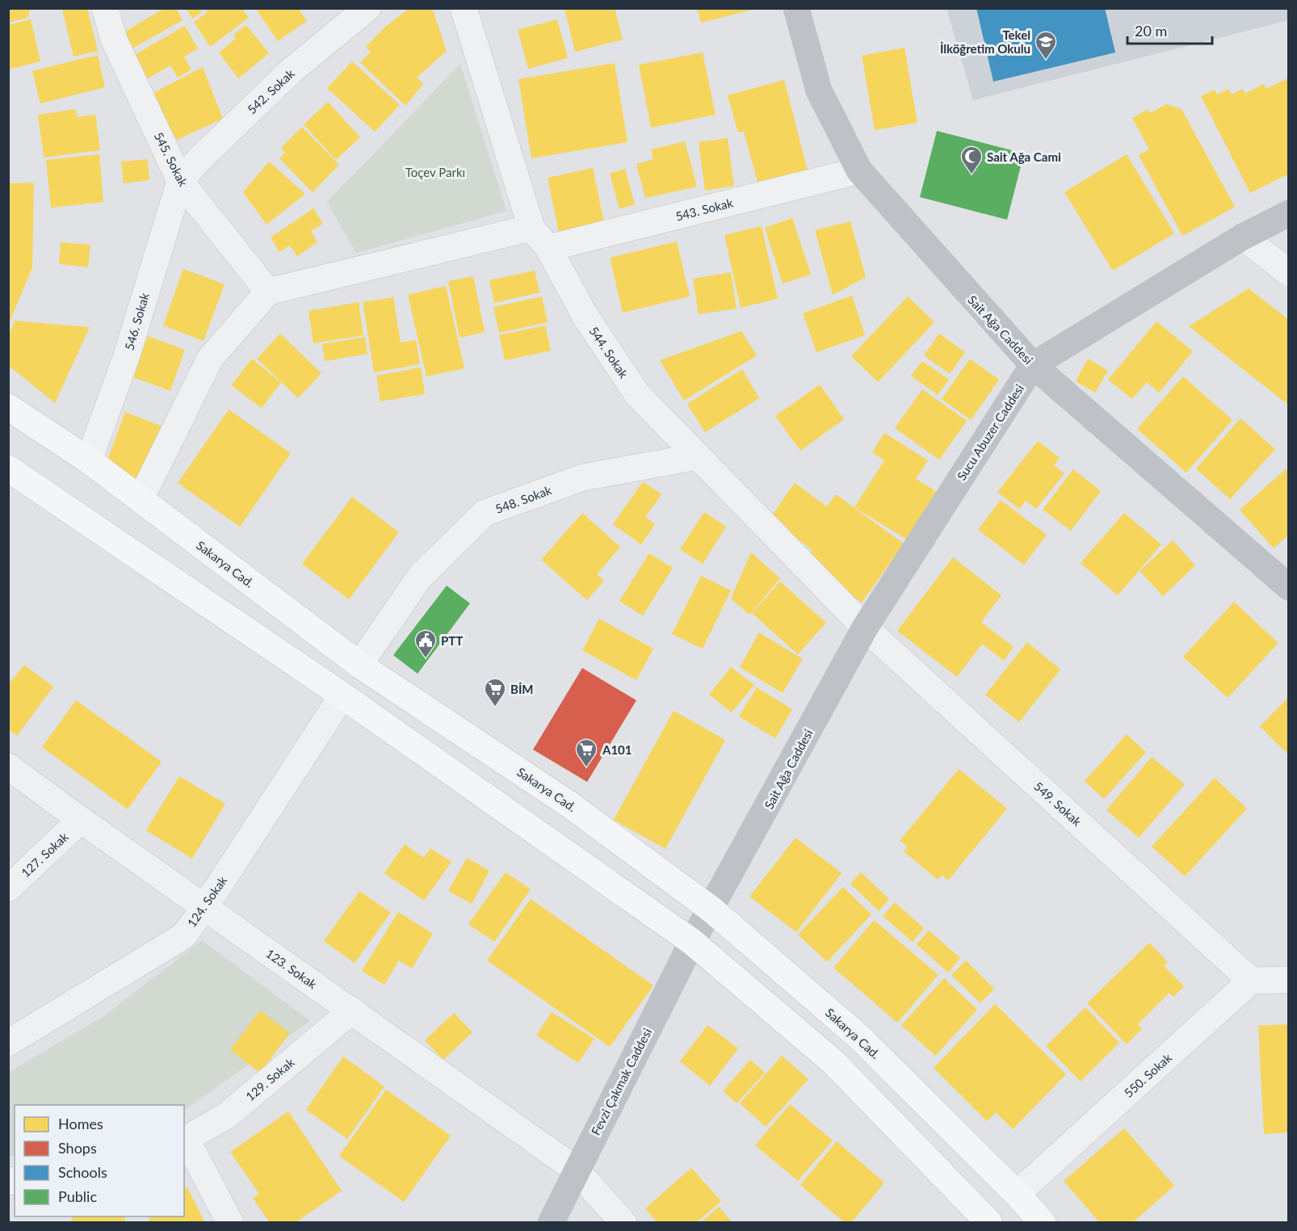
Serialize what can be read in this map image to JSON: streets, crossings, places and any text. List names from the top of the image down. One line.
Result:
{"streets":{"main road":["Sakarya Cad."],"street":["542. Sokak","545. Sokak","543. Sokak","546. Sokak","Sait Ağa Caddesi","544. Sokak","Sucu Abuzer Caddesi","548. Sokak","549. Sokak","127. Sokak","124. Sokak","123. Sokak","550. Sokak","129. Sokak","Fevzi Çakmak Caddesi"]},"crossings":[["542. Sokak","545. Sokak"],["542. Sokak","546. Sokak"],["545. Sokak","546. Sokak"],["543. Sokak","Sait Ağa Caddesi"],["543. Sokak","544. Sokak"],["546. Sokak","Sakarya Cad."],["Sait Ağa Caddesi","544. Sokak"],["Sait Ağa Caddesi","Sucu Abuzer Caddesi"],["Sait Ağa Caddesi","Sakarya Cad."],["Sait Ağa Caddesi","549. Sokak"],["Sait Ağa Caddesi","Fevzi Çakmak Caddesi"],["544. Sokak","Sucu Abuzer Caddesi"],["544. Sokak","548. Sokak"],["544. Sokak","549. Sokak"],["Sucu Abuzer Caddesi","549. Sokak"],["548. Sokak","Sakarya Cad."],["Sakarya Cad.","550. Sokak"],["549. Sokak","550. Sokak"],["127. Sokak","123. Sokak"],["124. Sokak","123. Sokak"],["123. Sokak","129. Sokak"],["123. Sokak","Fevzi Çakmak Caddesi"]],"parks":["Toçev Parkı"],"places":{"school or university":["Tekel İlköğretim Okulu"],"mosque":["Sait Ağa Cami"],"public building":["PTT"],"supermarket":["BİM","A101"]},"legend":["Homes","Shops","Schools","Public"],"scale_bar":"20 m"}
